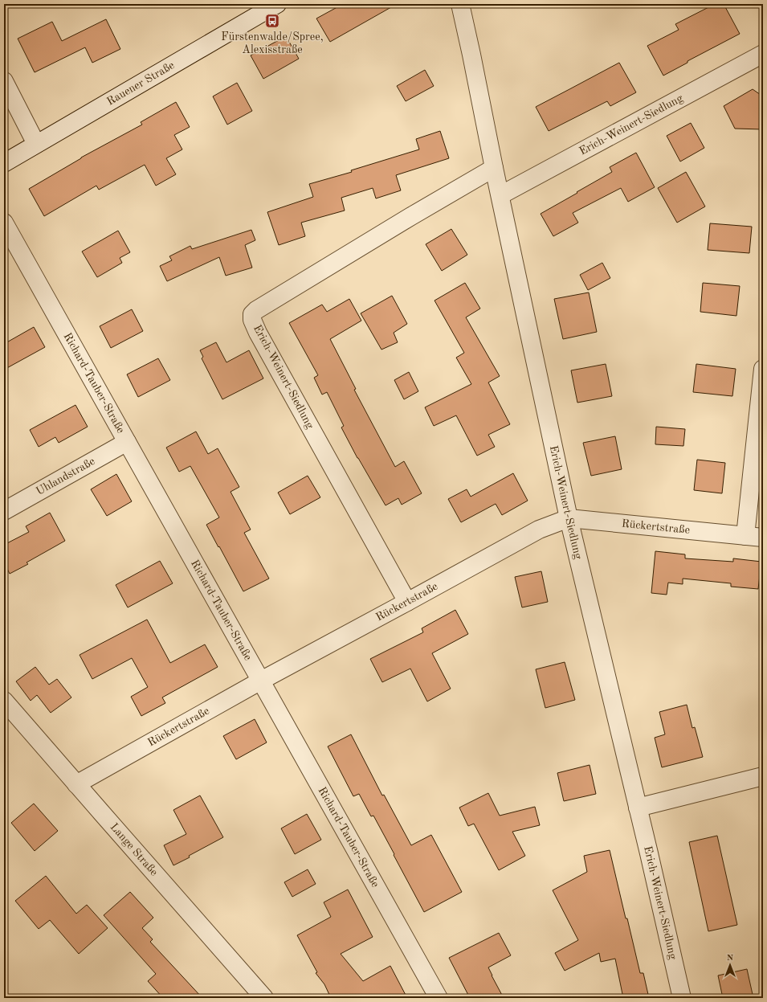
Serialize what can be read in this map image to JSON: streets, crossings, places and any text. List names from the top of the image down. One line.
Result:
{"streets":{"street":["Rauener Straße","Erich-Weinert-Siedlung","Richard-Tauber-Straße","Uhlandstraße","Rückertstraße","Lange Straße"]},"crossings":[["Erich-Weinert-Siedlung","Rückertstraße"],["Richard-Tauber-Straße","Uhlandstraße"],["Richard-Tauber-Straße","Rückertstraße"],["Rückertstraße","Lange Straße"]],"places":{"bus stop":["Fürstenwalde/Spree, Alexisstraße"]},"north":"top"}
